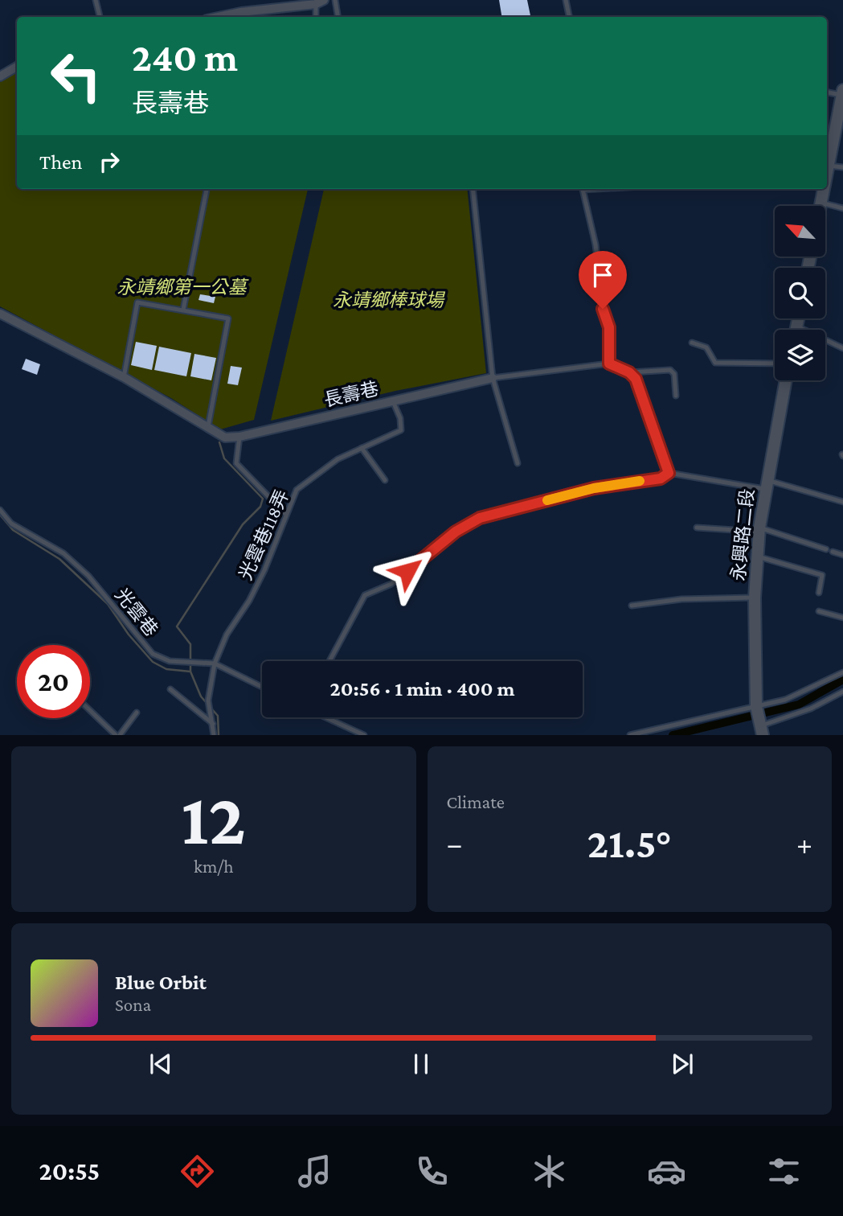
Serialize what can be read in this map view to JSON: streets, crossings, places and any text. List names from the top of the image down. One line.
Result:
{"streets":{"street":["長壽巷","永興路二段"],"lane":["光雲巷118弄","光雲巷"]},"crossings":[["長壽巷","光雲巷118弄"],["光雲巷118弄","光雲巷"]],"parks":["永靖鄉第一公墓","永靖鄉棒球場"],"north":"top left","page":{"turn":["240 m","長壽巷"],"then":"Then","limit":"20","trip":"20:56 · 1 min · 400 m","tile":[["12","km/h"],"Climate"],"heat":["−","21.5°","+"],"song":["Blue Orbit","Sona"],"tabs":"20:55"}}
